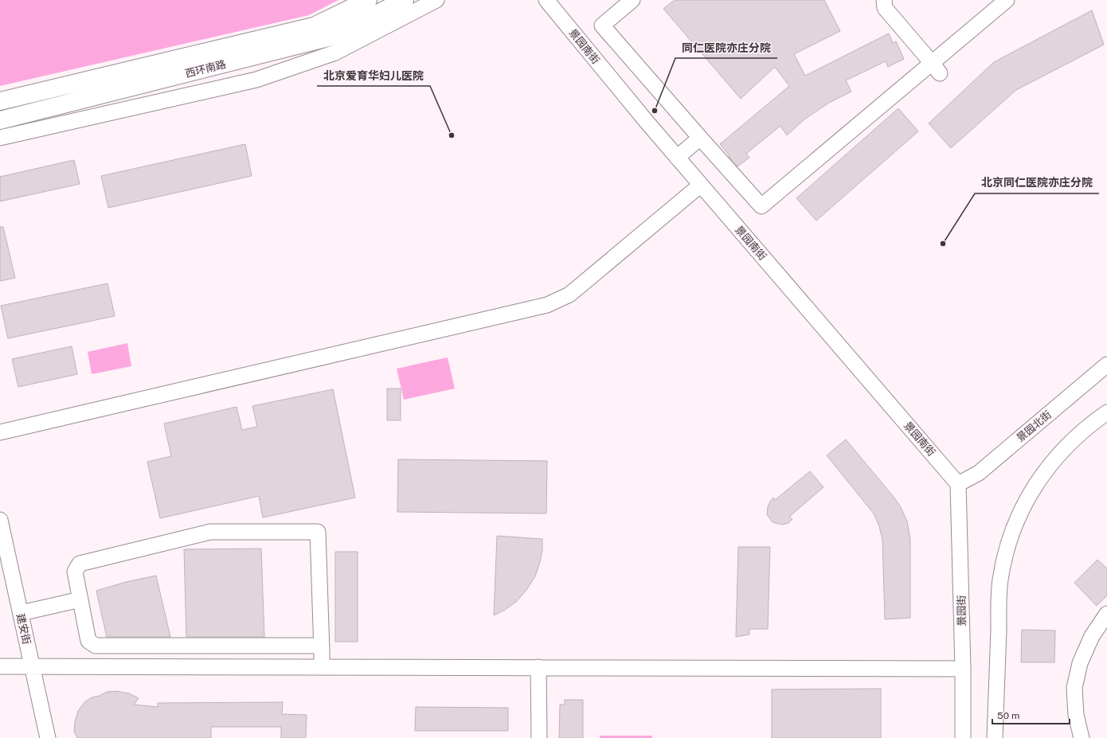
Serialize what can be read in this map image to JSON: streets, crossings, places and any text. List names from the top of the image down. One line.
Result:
{"streets":{"main road":["西环南路"],"street":["景园南街","景园北街","景园街","建安街"]},"crossings":[["景园南街","景园北街"],["景园南街","景园街"],["景园北街","景园街"]],"places":["同仁医院亦庄分院","北京爱育华妇儿医院","北京同仁医院亦庄分院"],"scale_bar":"50 m"}
